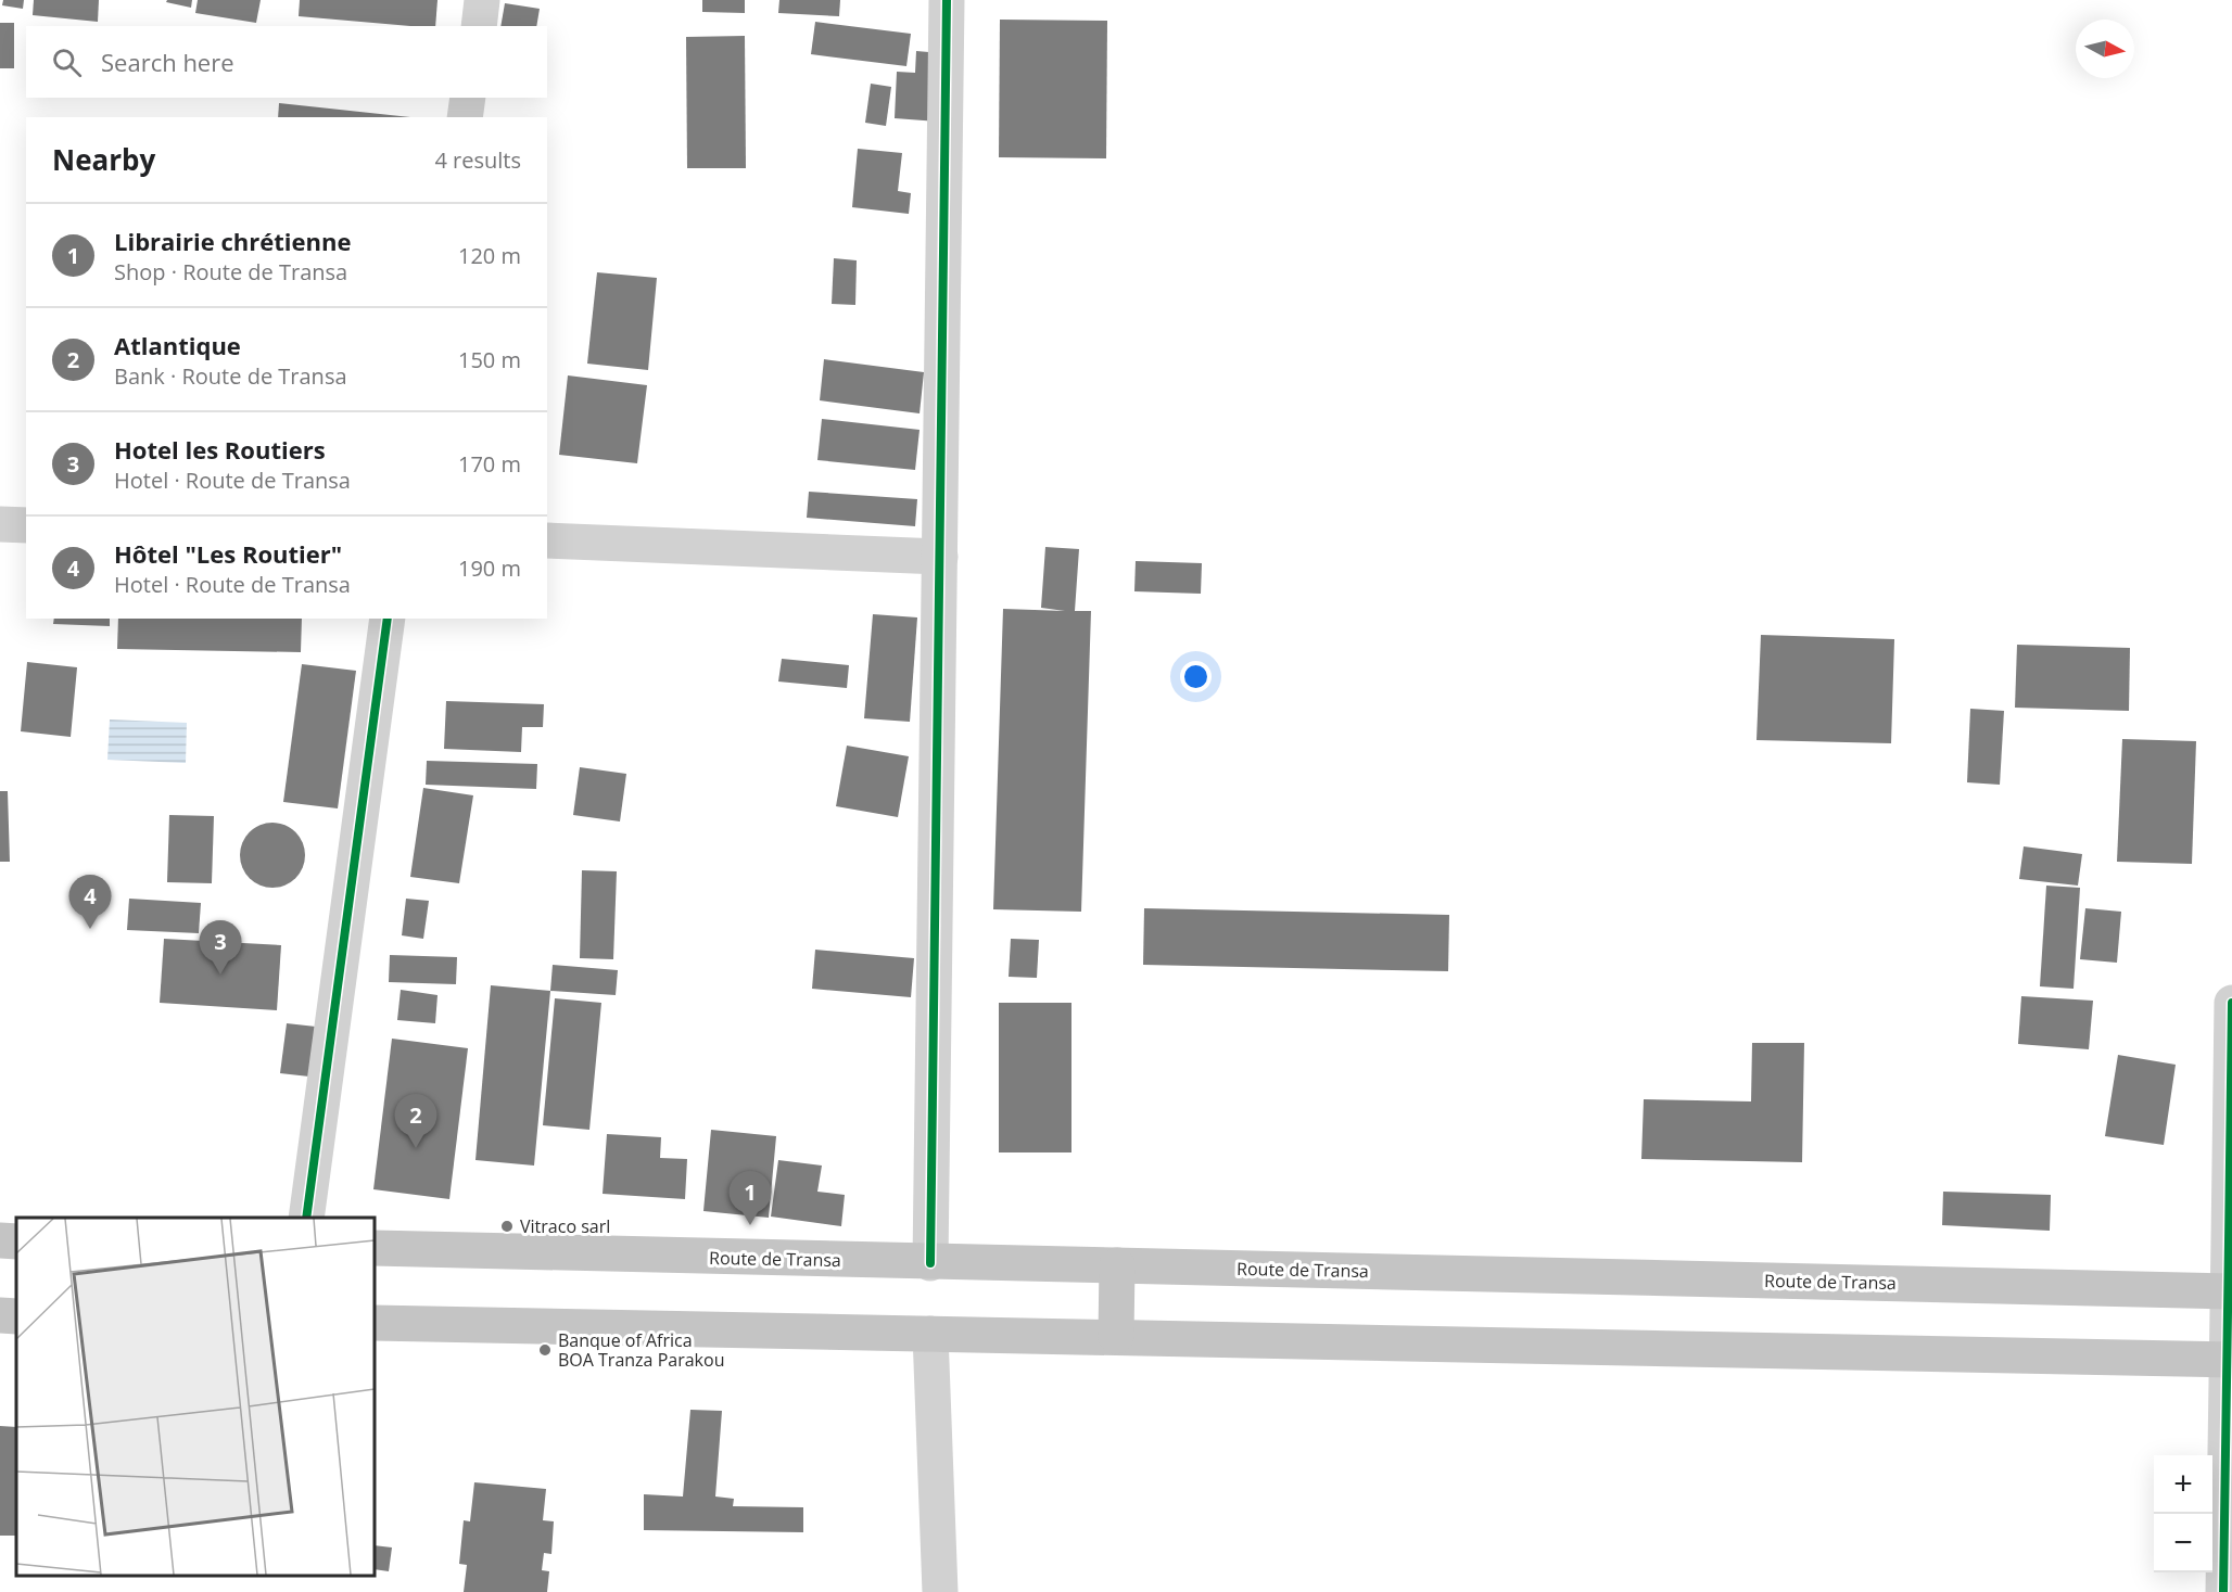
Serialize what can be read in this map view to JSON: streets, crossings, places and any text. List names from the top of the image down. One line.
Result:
{"streets":{"main road":["Route de Transa"]},"places":["Vitraco sarl","Banque of Africa BOA Tranza Parakou"],"north":"right","page":{"search":"Search here","heading":["Nearby","4 results"],"list":[{"mark":"1","name":"Librairie chrétienne","note":"Shop · Route de Transa","value":"120 m"},{"mark":"2","name":"Atlantique","note":"Bank · Route de Transa","value":"150 m"},{"mark":"3","name":"Hotel les Routiers","note":"Hotel · Route de Transa","value":"170 m"},{"mark":"4","name":"Hôtel \"Les Routier\"","note":"Hotel · Route de Transa","value":"190 m"}],"pins":["4","3","2","1"],"map_buttons":["+","−"]}}
